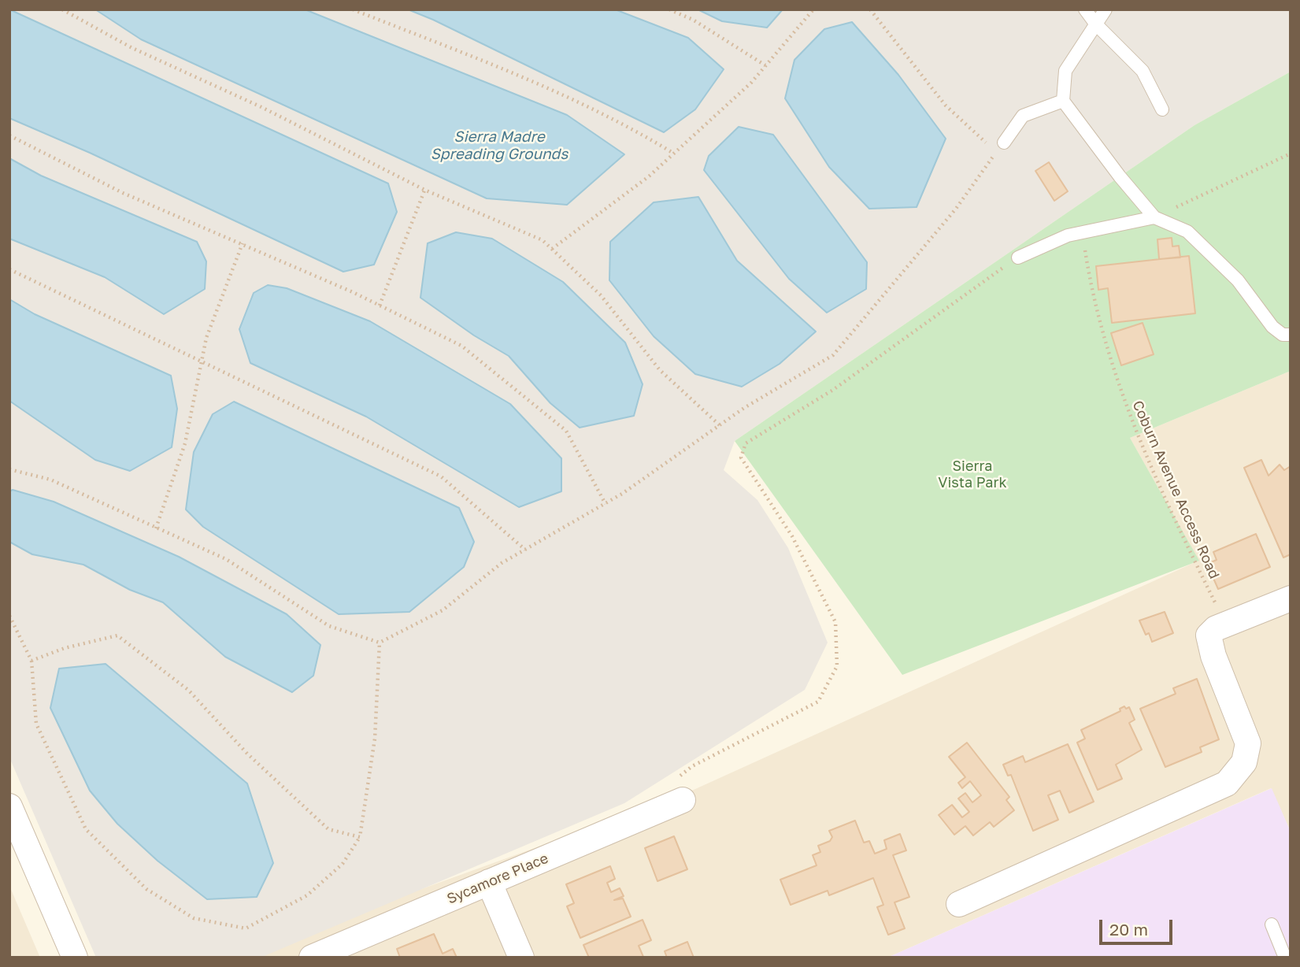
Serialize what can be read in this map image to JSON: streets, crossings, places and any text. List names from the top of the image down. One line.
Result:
{"streets":{"street":["Sycamore Place"],"path":["Coburn Avenue Access Road"]},"water":["Sierra Madre Spreading Grounds"],"parks":["Sierra Vista Park"],"scale_bar":"20 m"}
